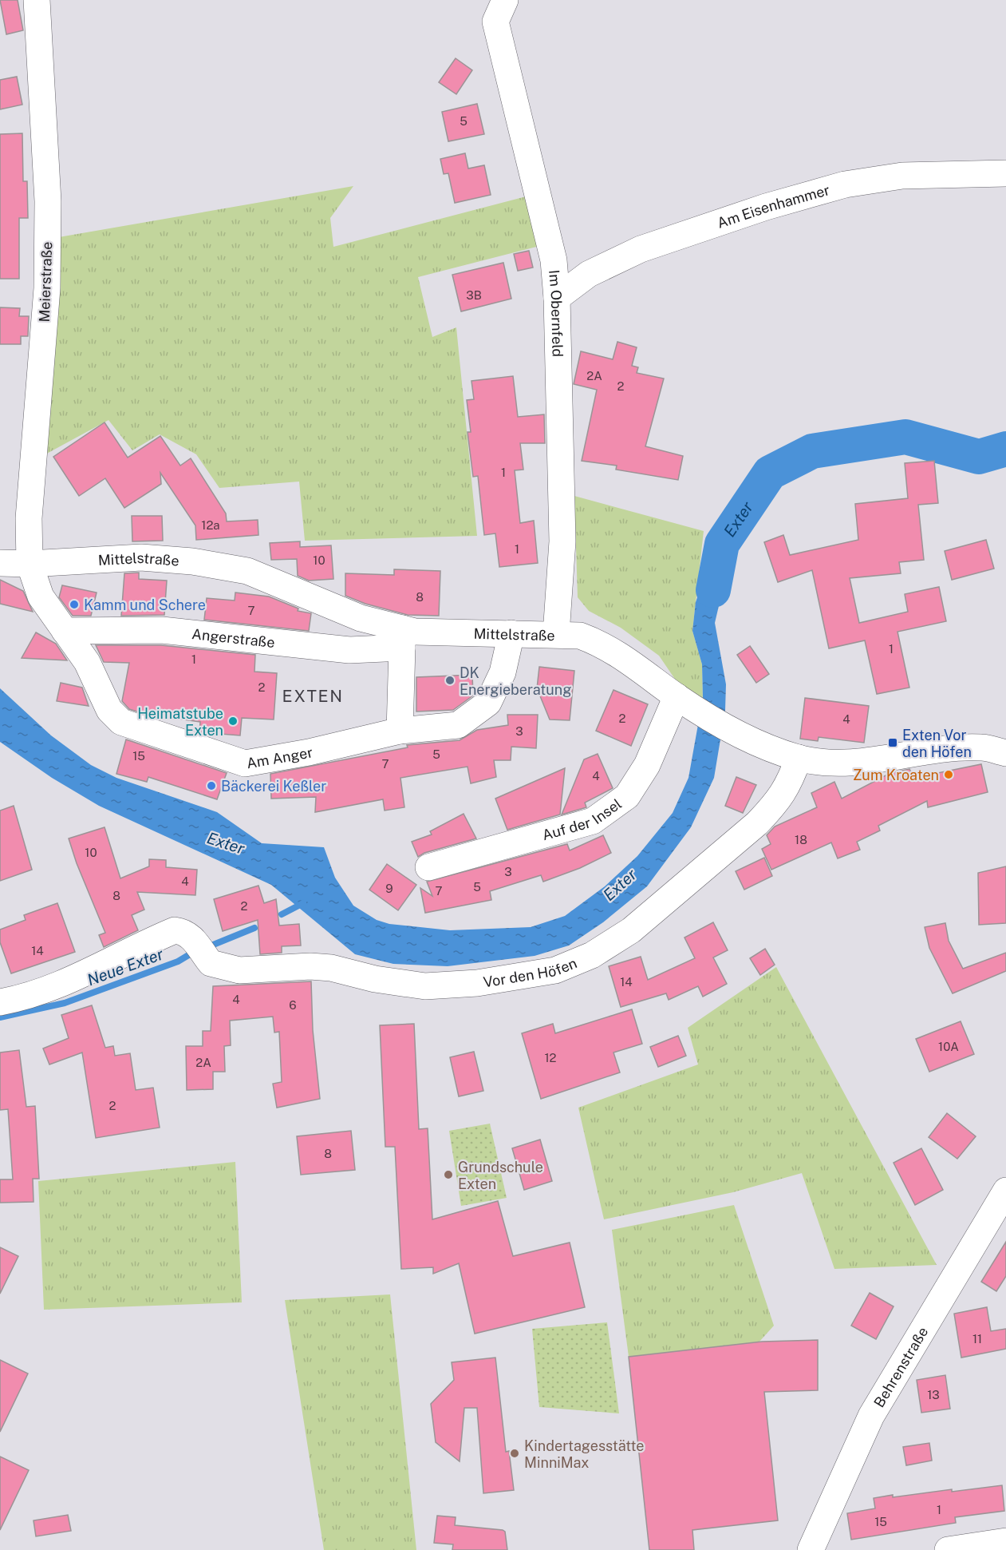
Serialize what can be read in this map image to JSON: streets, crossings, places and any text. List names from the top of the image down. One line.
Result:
{"streets":{"street":["Am Eisenhammer","Meierstraße","Im Obernfeld","Mittelstraße","Angerstraße","Am Anger","Auf der Insel","Vor den Höfen","Behrenstraße"]},"crossings":[["Am Eisenhammer","Im Obernfeld"],["Meierstraße","Mittelstraße"],["Meierstraße","Am Anger"],["Im Obernfeld","Mittelstraße"],["Mittelstraße","Angerstraße"],["Mittelstraße","Am Anger"],["Mittelstraße","Auf der Insel"],["Mittelstraße","Vor den Höfen"],["Angerstraße","Am Anger"]],"districts":["EXTEN"],"water":["Exter","Neue Exter"],"places":{"other":["Kamm und Schere","DK Energieberatung","Heimatstube Exten","Zum Kroaten","Bäckerei Keßler","Grundschule Exten","Kindertagesstätte MinniMax"],"transit":["Exten Vor den Höfen"]},"house_numbers":["5","3B","2A","2","1","12a","1","10","8","7","1","1","2","2","4","3","5","15","7","4","18","10","3","4","5","9","7","8","2","14","14","4","6","10A","12","2A","2","8","11","13","1","15"]}
